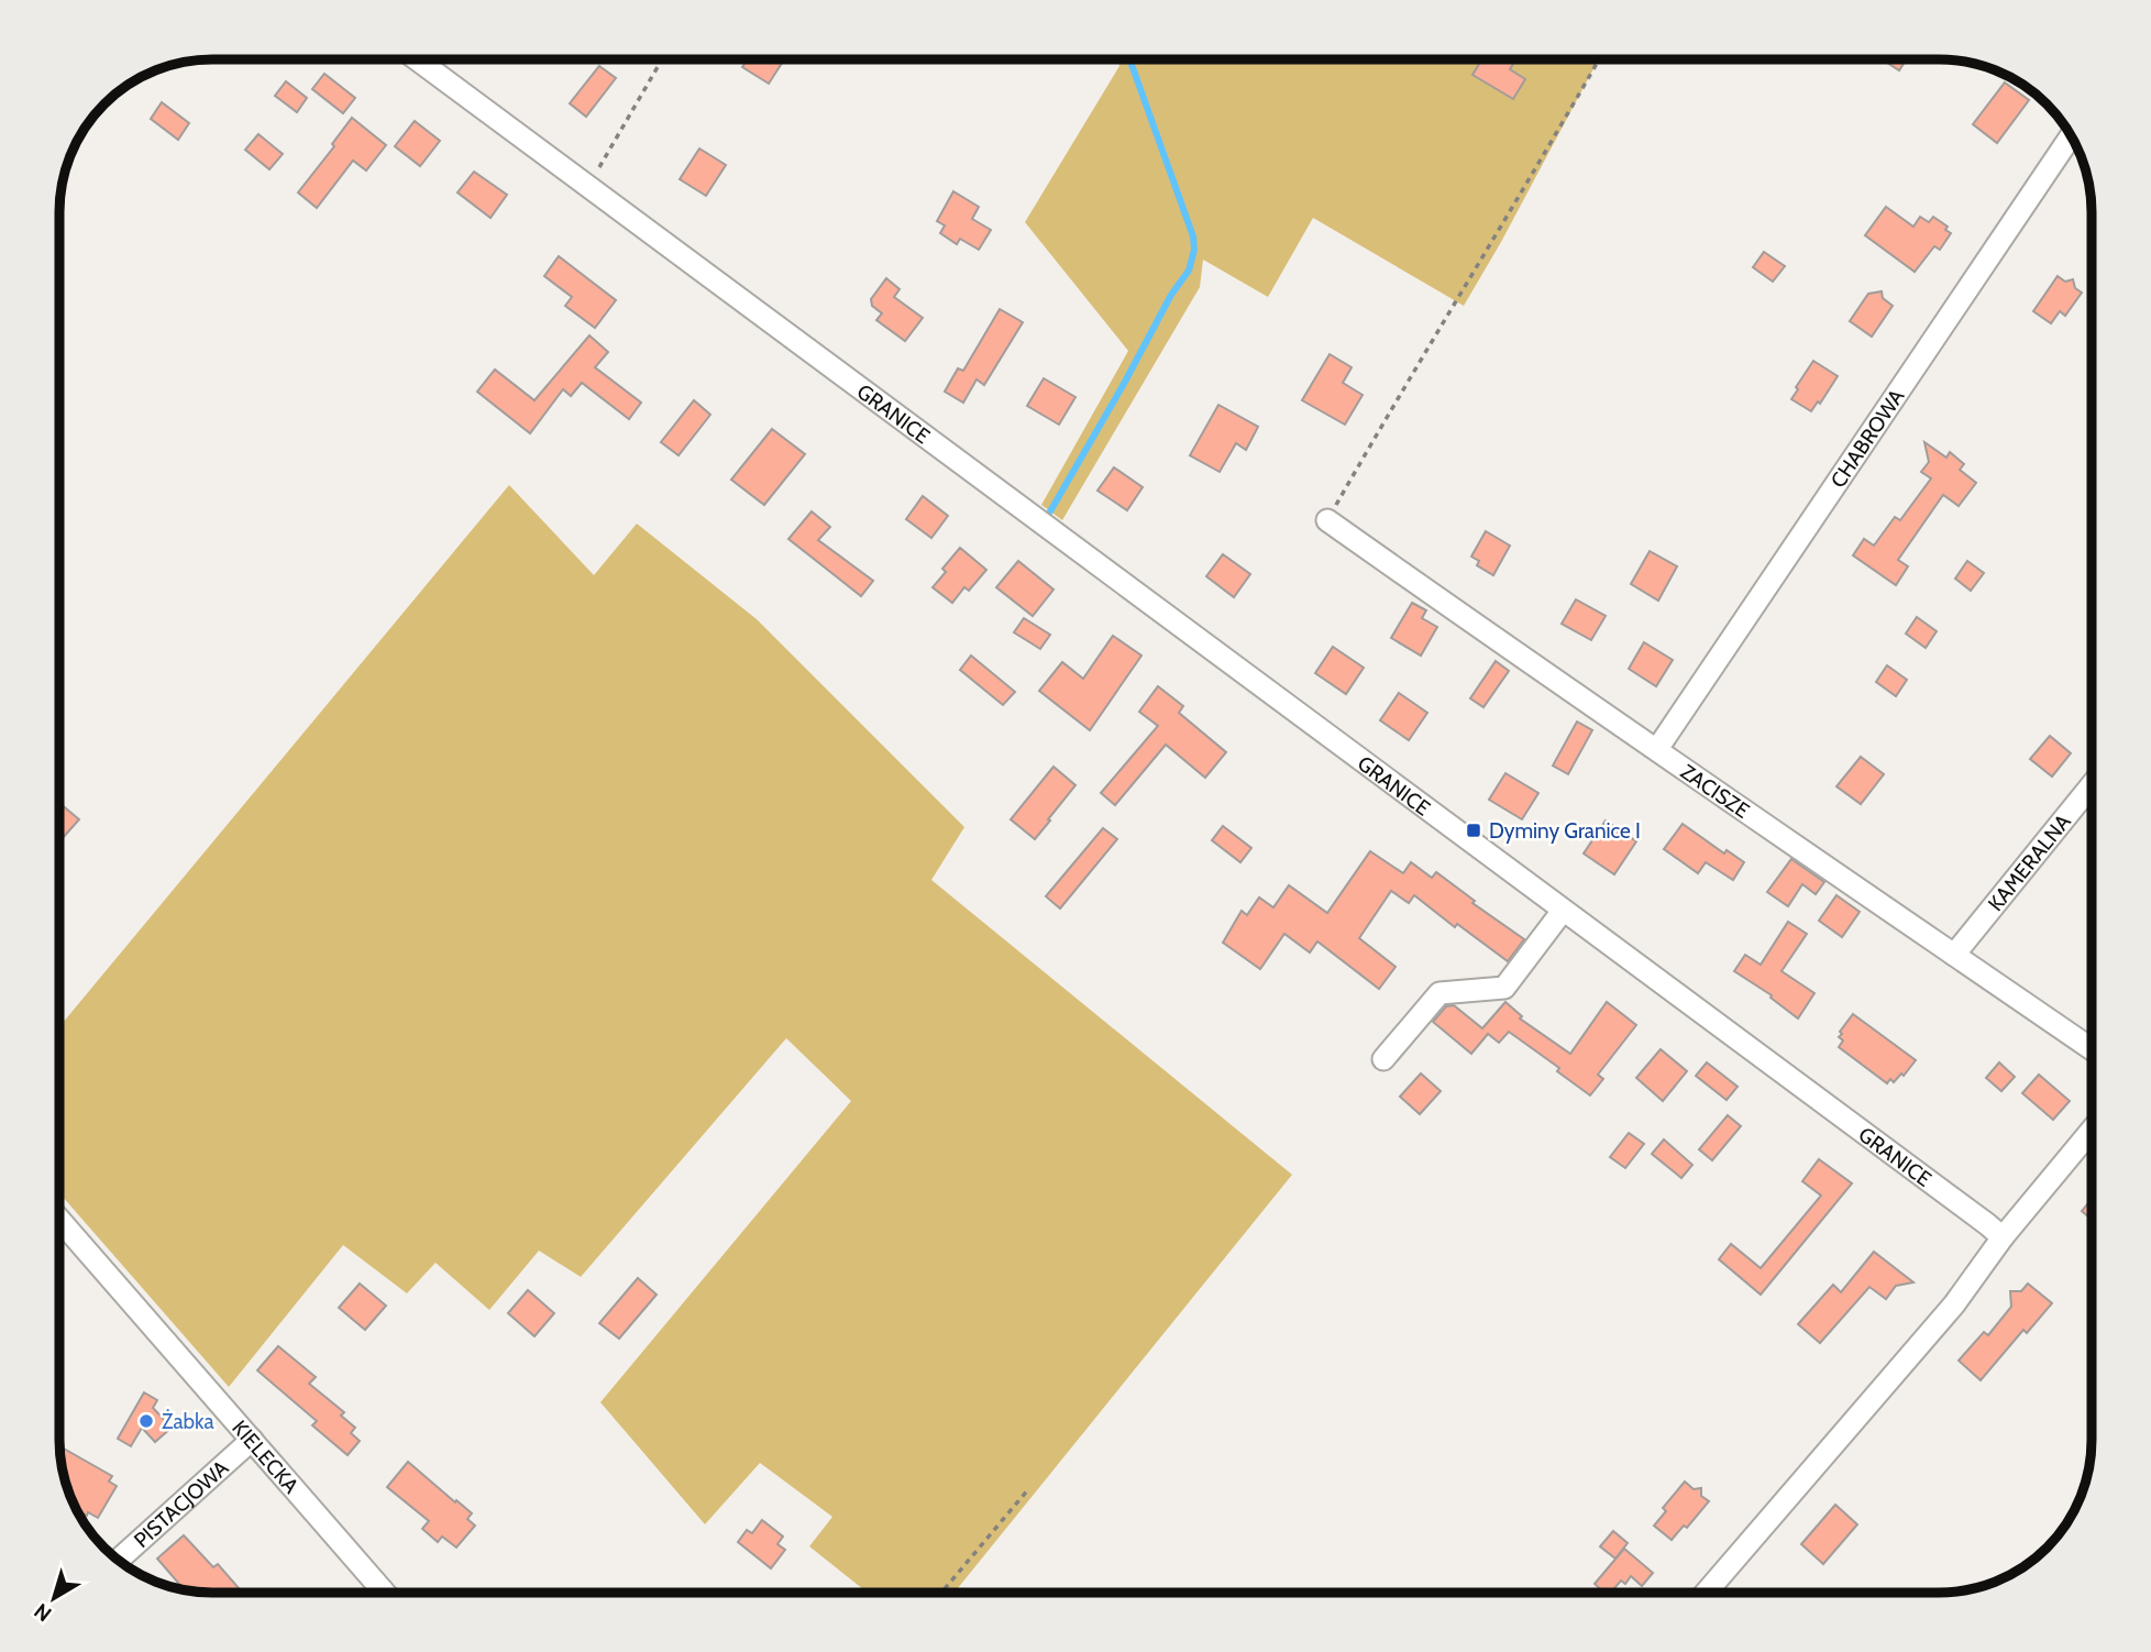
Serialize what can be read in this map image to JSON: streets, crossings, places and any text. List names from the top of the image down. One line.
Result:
{"streets":{"street":["GRANICE","CHABROWA","ZACISZE","KAMERALNA","KIELECKA","PISTACJOWA"]},"crossings":[["CHABROWA","ZACISZE"],["ZACISZE","KAMERALNA"],["KIELECKA","PISTACJOWA"]],"places":{"transit":["Dyminy Granice I"],"other":["Żabka"]},"north":"bottom left"}
